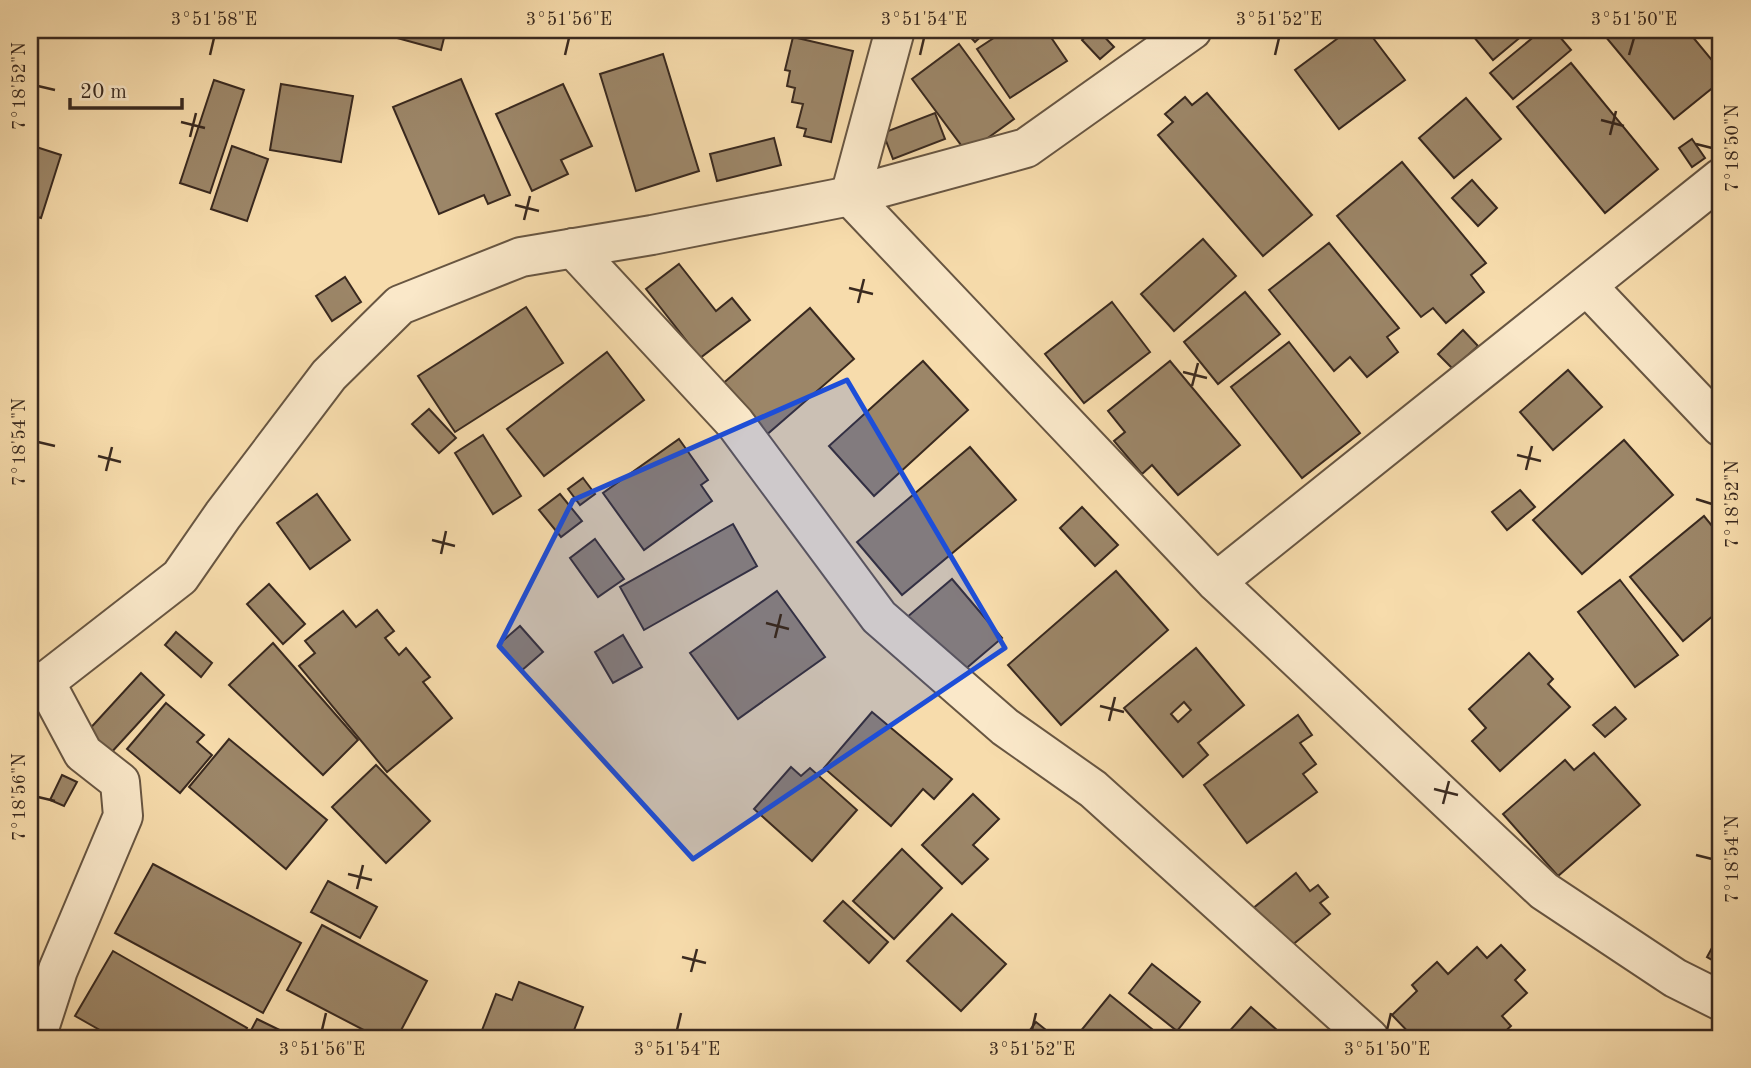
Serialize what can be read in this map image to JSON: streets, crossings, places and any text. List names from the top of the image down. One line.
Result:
{"scale_bar":"20 m","coordinates":["3°51'58\"E","3°51'56\"E","3°51'54\"E","3°51'52\"E","3°51'50\"E","7°18'52\"N","7°18'50\"N","7°18'54\"N","7°18'56\"N"]}
